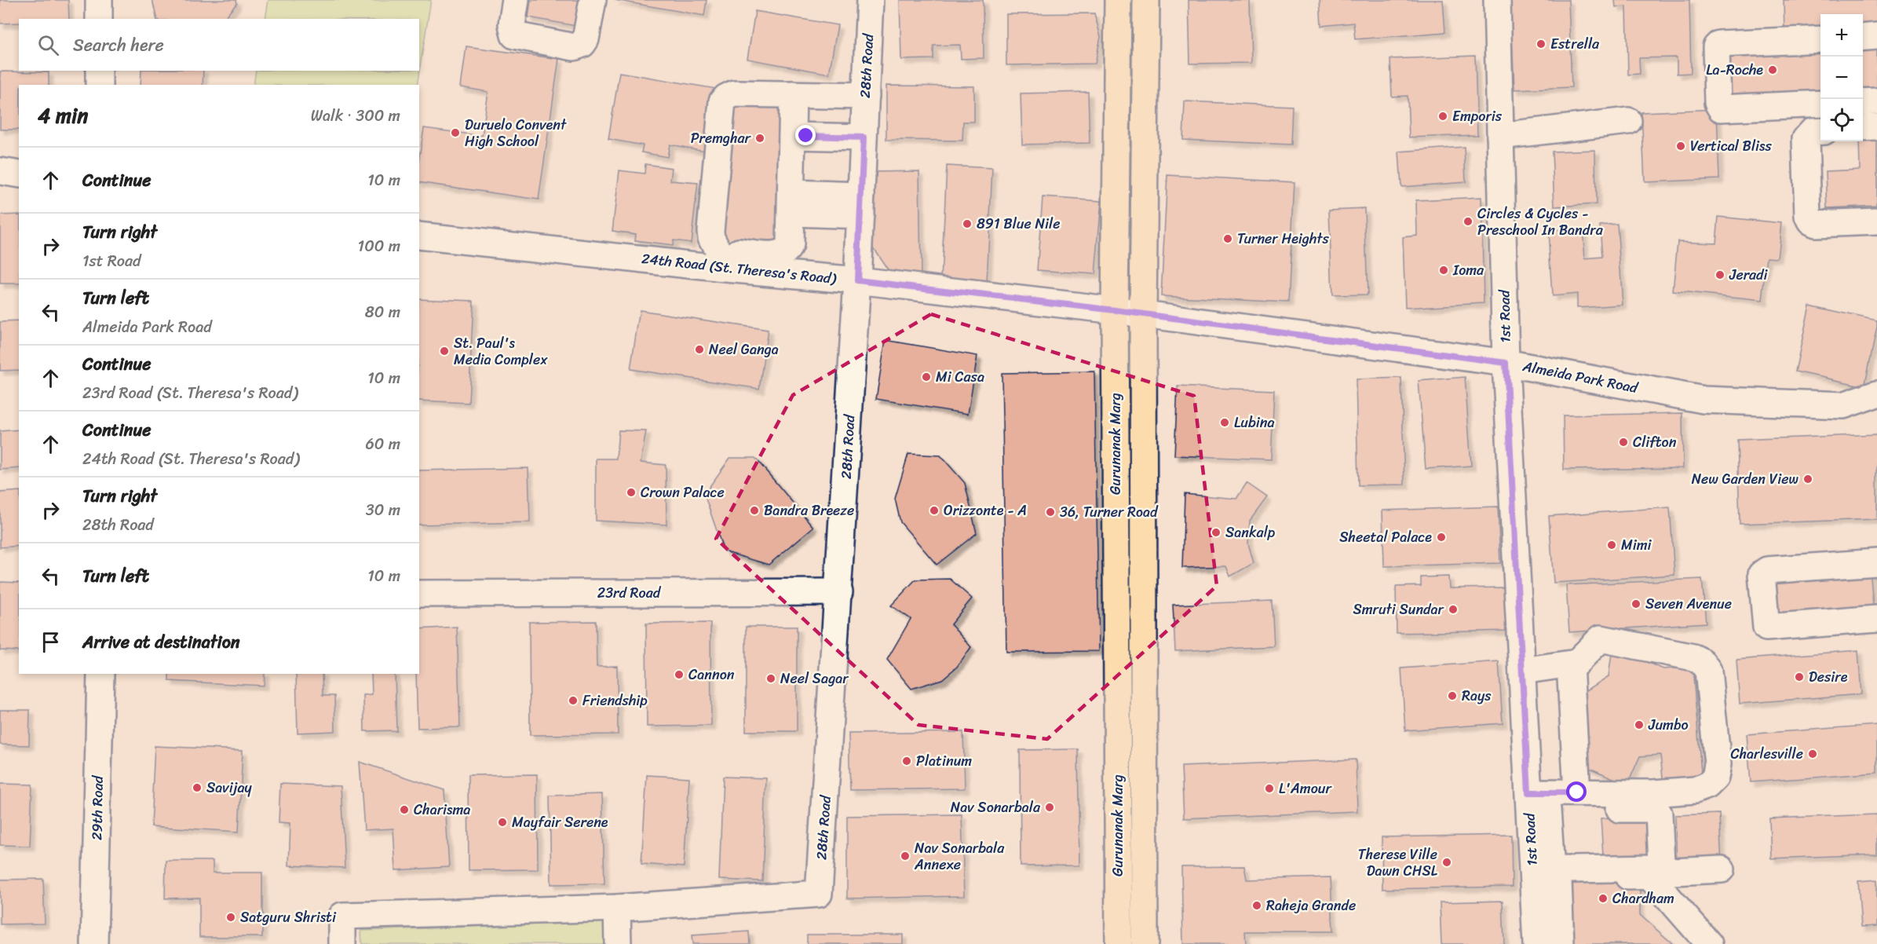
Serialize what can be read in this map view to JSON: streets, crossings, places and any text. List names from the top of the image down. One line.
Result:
{"streets":{"main road":["Gurunanak Marg"],"street":["28th Road","24th Road (St. Theresa's Road)","1st Road","Almeida Park Road","23rd Road","29th Road"]},"crossings":[["28th Road","24th Road (St. Theresa's Road)"],["28th Road","23rd Road"],["24th Road (St. Theresa's Road)","Almeida Park Road"],["24th Road (St. Theresa's Road)","Gurunanak Marg"],["1st Road","Almeida Park Road"],["Almeida Park Road","Gurunanak Marg"]],"places":["Estrella","La-Roche","Emporis","Duruelo Convent High School","Premghar","Vertical Bliss","Circles & Cycles - Preschool In Bandra","891 Blue Nile","Turner Heights","Ioma","Jeradi","Neel Ganga","St. Paul's Media Complex","Mi Casa","Lubina","Clifton","New Garden View","Crown Palace","Bandra Breeze","Orizzonte - A","36, Turner Road","Sankalp","Sheetal Palace","Mimi","Seven Avenue","Smruti Sundar","Cannon","Desire","Neel Sagar","Rays","Friendship","Jumbo","Charlesville","Platinum","Savijay","L'Amour","Nav Sonarbala","Charisma","Mayfair Serene","Nav Sonarbala Annexe","Therese Ville Dawn CHSL","Chardham","Raheja Grande","Satguru Shristi"],"page":{"map_buttons":["+","−"],"search":"Search here","heading":["4 min","Walk · 300 m"],"list":[["Continue","10 m"],["Turn right","1st Road","100 m"],["Turn left","Almeida Park Road","80 m"],["Continue","23rd Road (St. Theresa's Road)","10 m"],["Continue","24th Road (St. Theresa's Road)","60 m"],["Turn right","28th Road","30 m"],["Turn left","10 m"],"Arrive at destination"]}}
